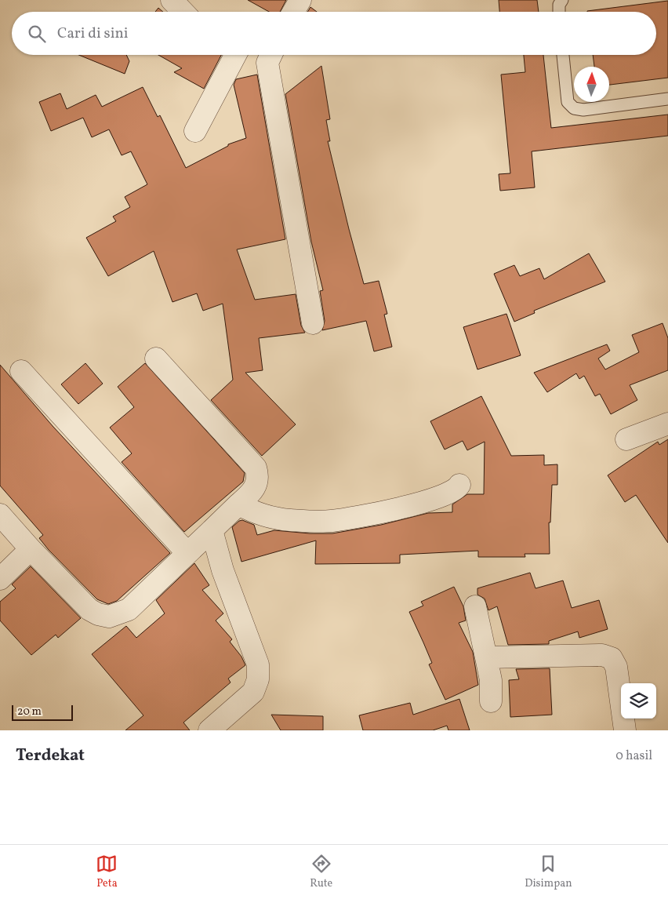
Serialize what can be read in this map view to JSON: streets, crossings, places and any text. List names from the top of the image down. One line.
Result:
{"scale_bar":"20 m","north":"top","page":{"search":"Cari di sini","scale":"20 m","heading":["Terdekat","0 hasil"],"nav":["Peta","Rute","Disimpan"]}}
